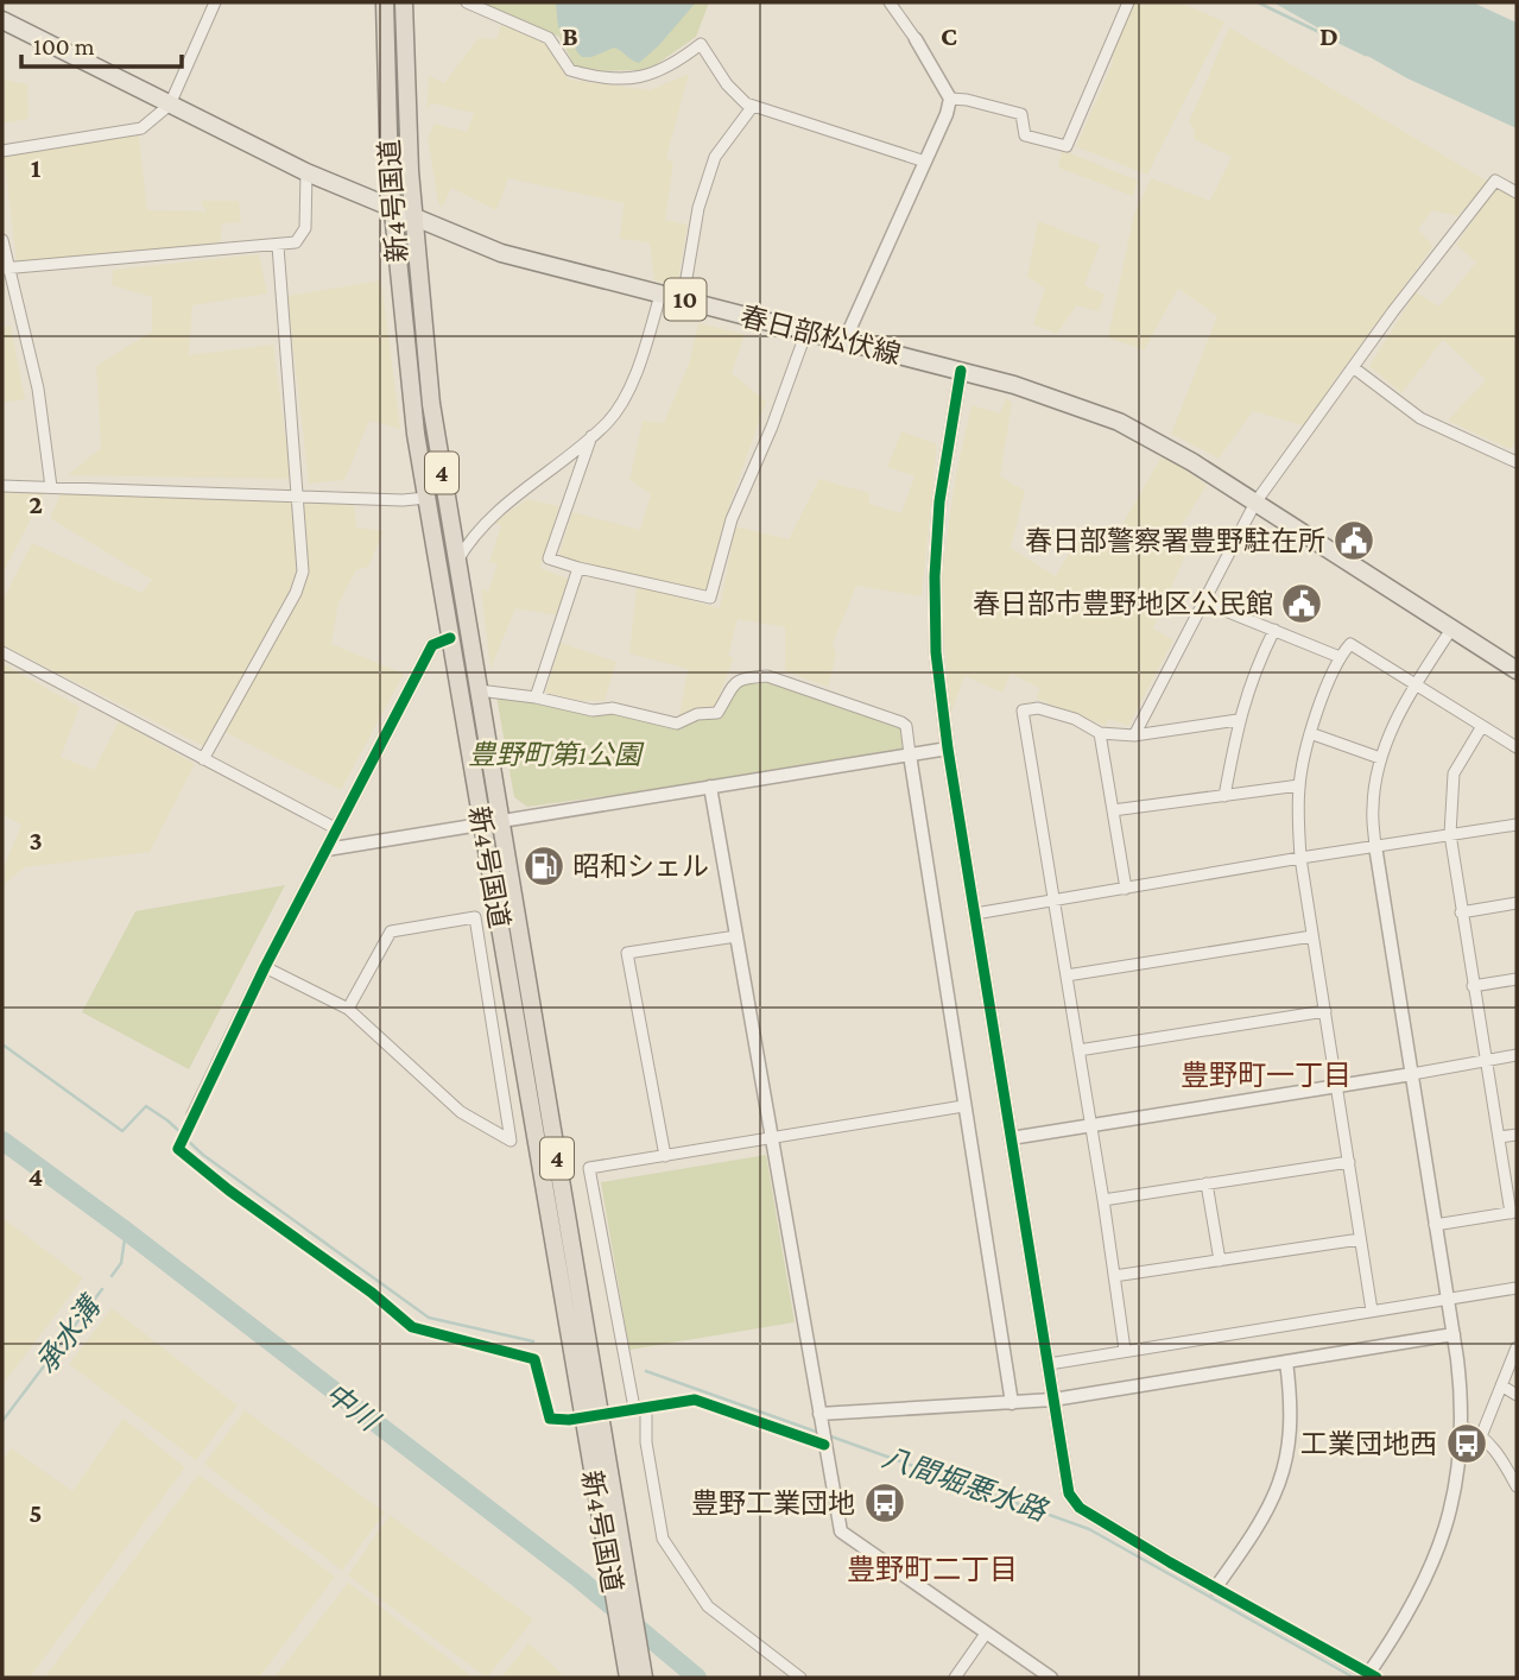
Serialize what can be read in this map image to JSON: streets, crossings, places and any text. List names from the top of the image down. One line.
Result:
{"streets":{"highway":["新4号国道","4"],"main road":["10","春日部松伏線"]},"crossings":[["新4号国道","春日部松伏線"]],"districts":["豊野町一丁目","豊野町二丁目"],"water":["承水溝","中川","八間堀悪水路"],"parks":["豊野町第1公園"],"places":{"public building":["春日部警察署豊野駐在所","春日部市豊野地区公民館"],"fuel station":["昭和シェル"],"bus stop":["工業団地西","豊野工業団地"]},"scale_bar":"100 m","grid":{"columns":["B","C","D"],"rows":["1","2","3","4","5"]}}
